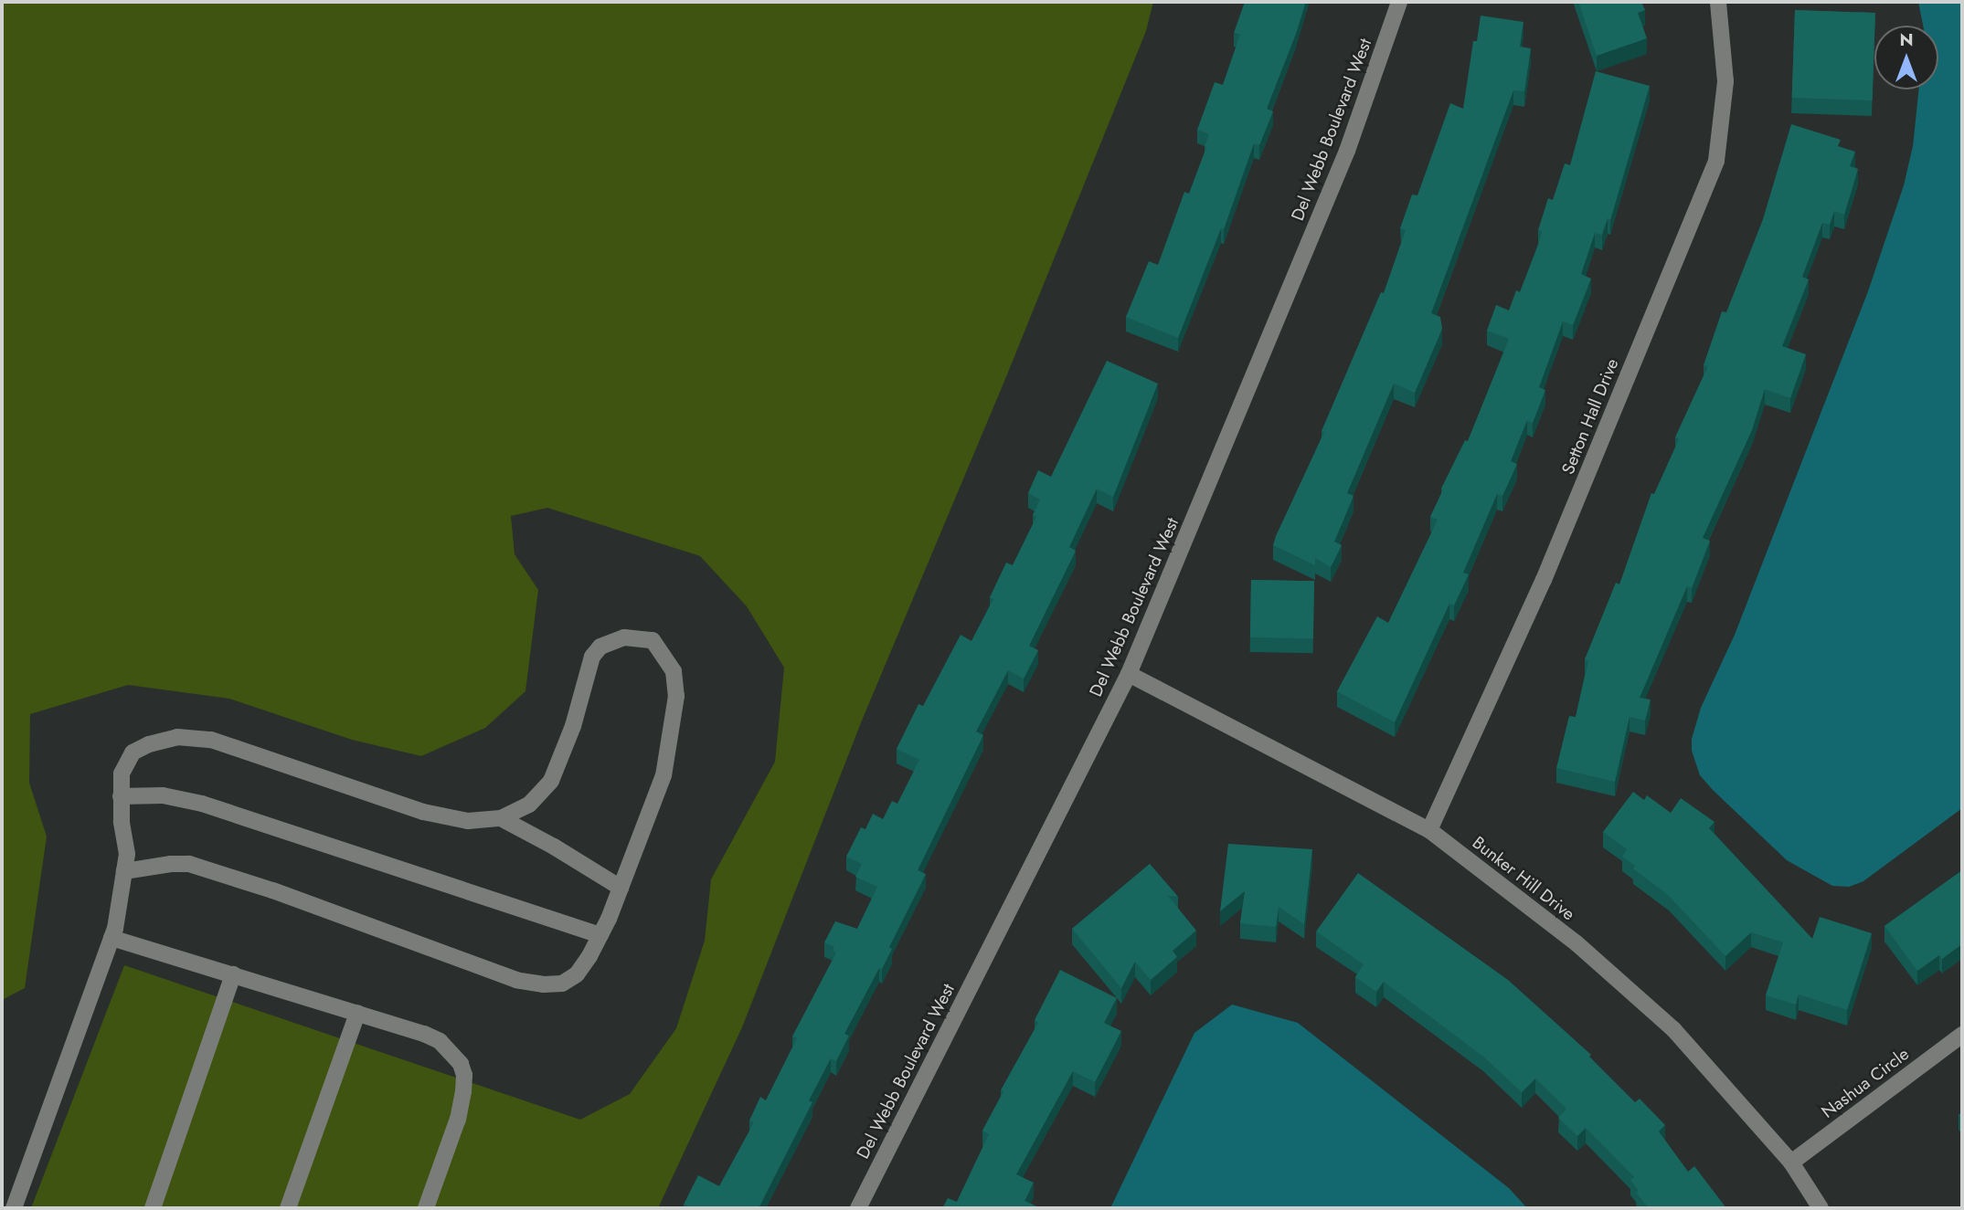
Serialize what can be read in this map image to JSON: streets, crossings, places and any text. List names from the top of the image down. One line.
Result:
{"streets":{"street":["Del Webb Boulevard West","Setton Hall Drive","Bunker Hill Drive","Nashua Circle"]},"crossings":[["Del Webb Boulevard West","Bunker Hill Drive"],["Setton Hall Drive","Bunker Hill Drive"],["Bunker Hill Drive","Nashua Circle"]],"north":"top"}
